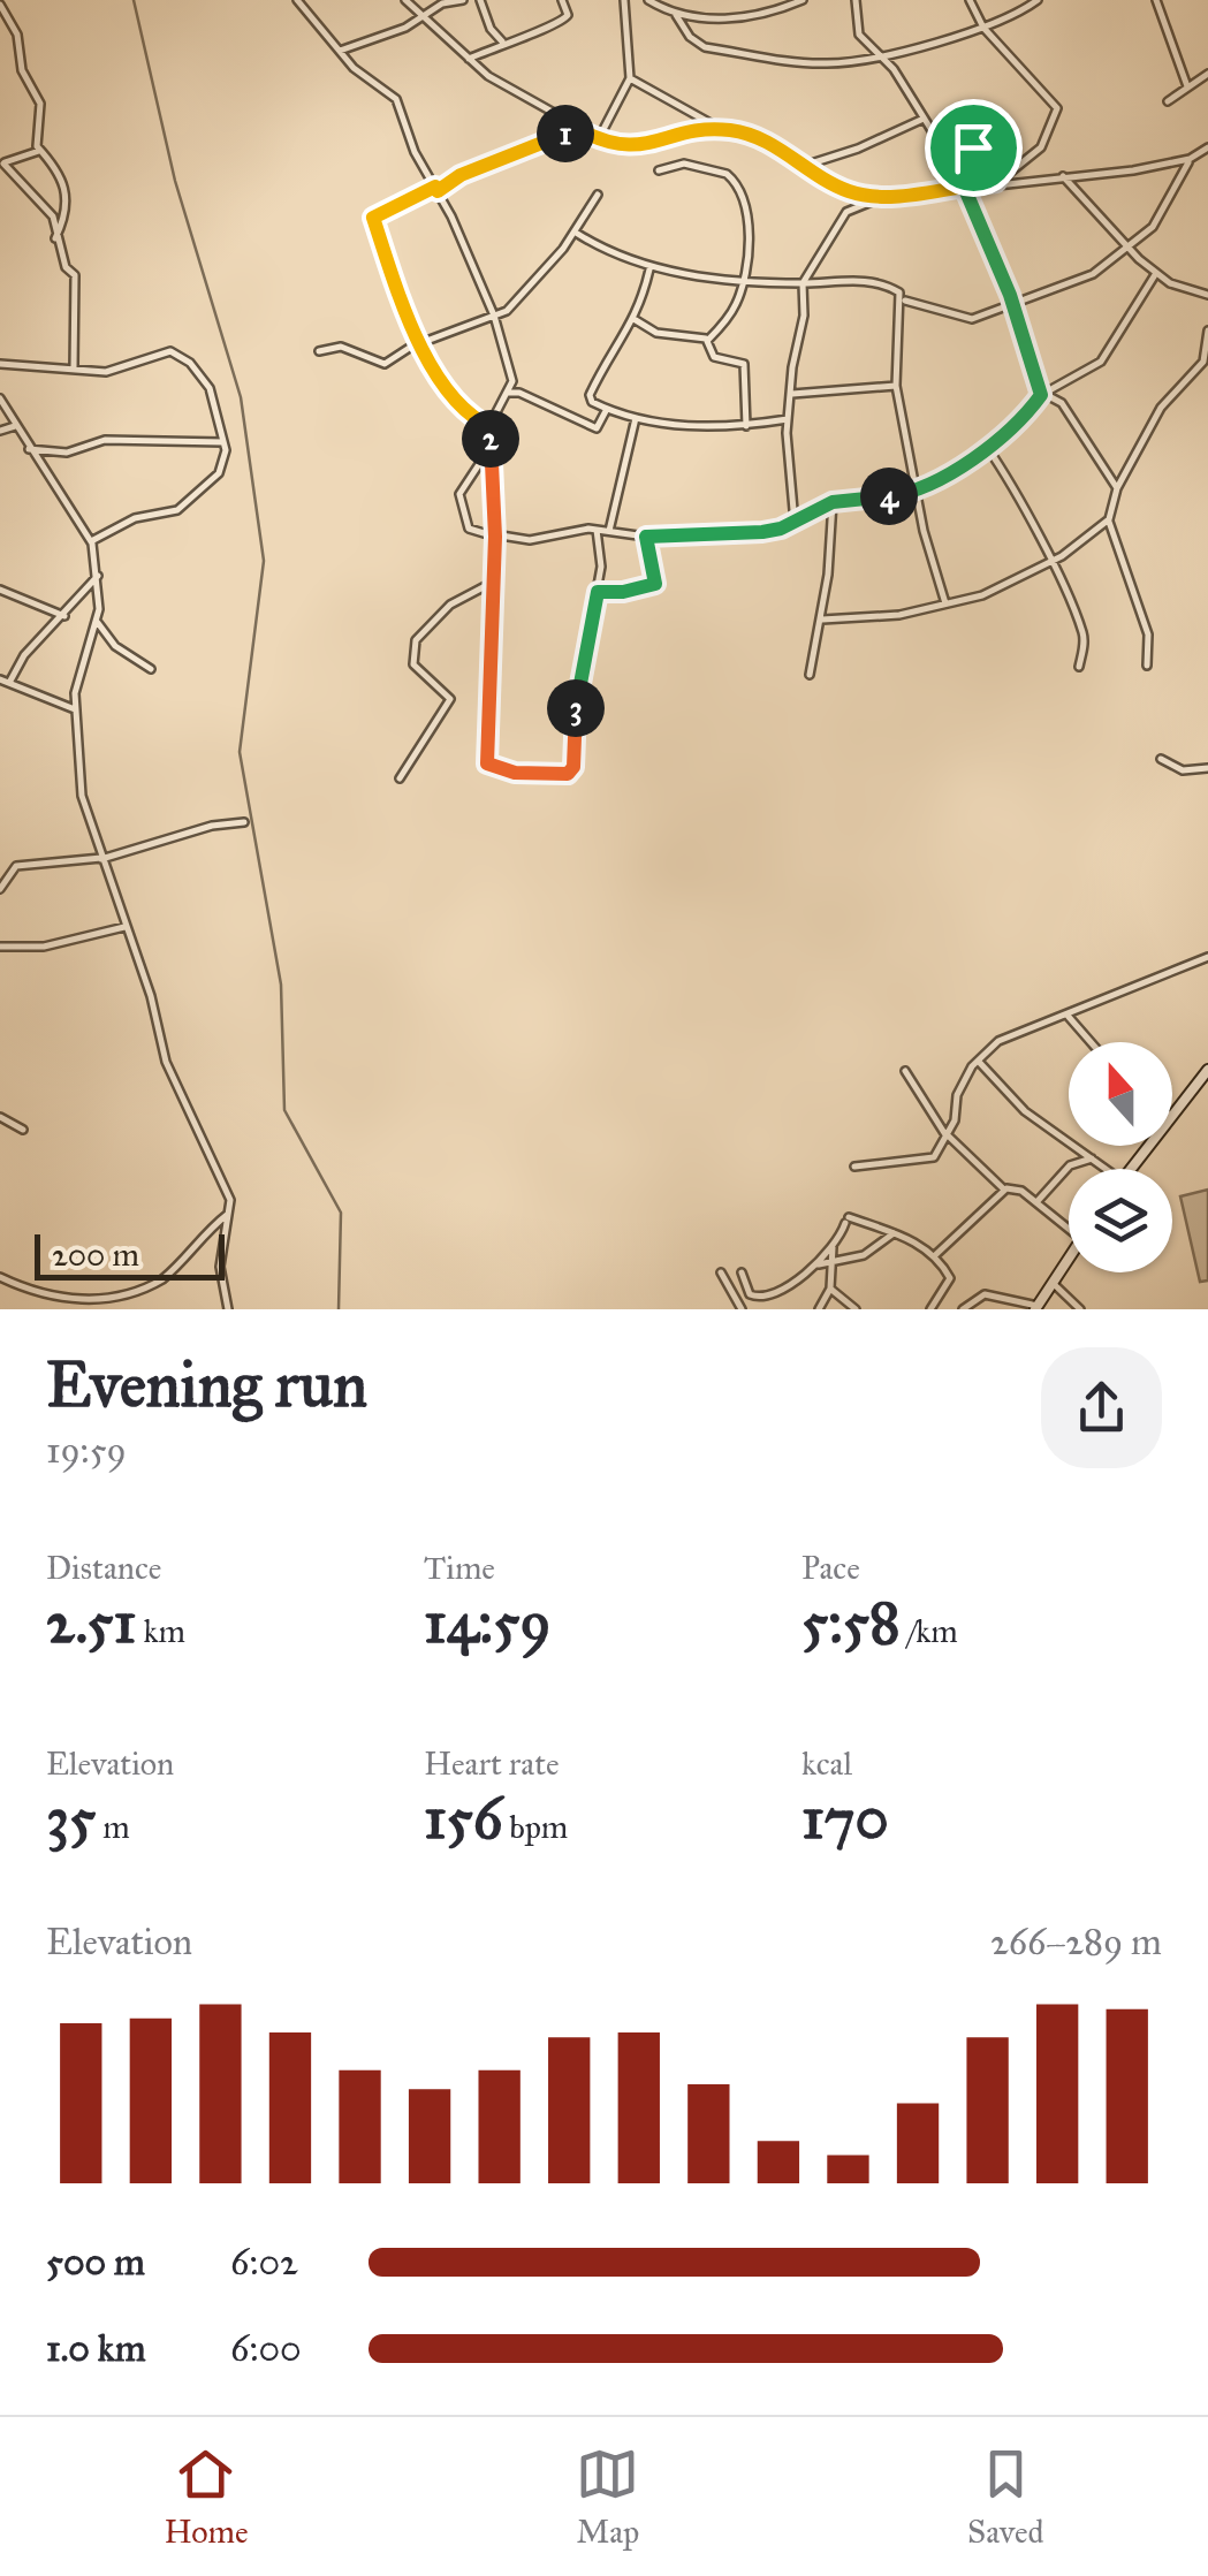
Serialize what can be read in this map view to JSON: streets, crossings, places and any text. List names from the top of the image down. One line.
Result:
{"scale_bar":"200 m","north":"top","page":{"pins":["1","2","4","3"],"scale":"200 m","heading":["Evening run","19:59"],"stats":[["Distance","2.51 km"],["Time","14:59"],["Pace","5:58 /km"],["Elevation","35 m"],["Heart rate","156 bpm"],["kcal","170"]],"chart":["Elevation","266–289 m"],"list":[{"name":"500 m","note":"6:02"},{"name":"1.0 km","note":"6:00"}],"tabs":["Home","Map","Saved"]}}
